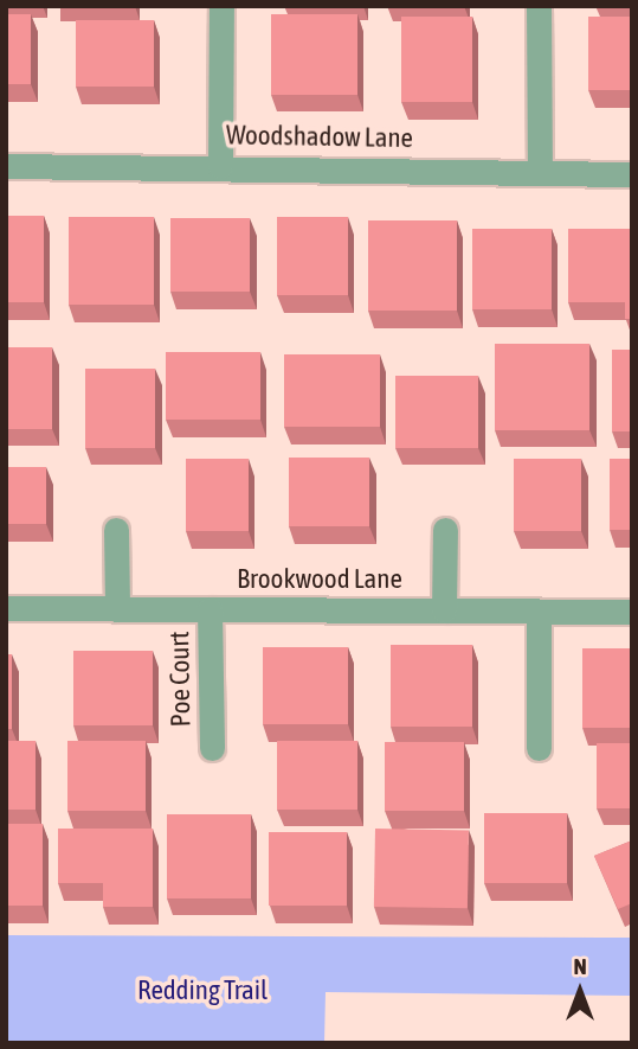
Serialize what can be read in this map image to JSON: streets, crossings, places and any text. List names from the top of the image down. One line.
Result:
{"streets":{"street":["Woodshadow Lane","Brookwood Lane","Poe Court"]},"crossings":[["Brookwood Lane","Poe Court"]],"parks":["Redding Trail"],"north":"top"}
